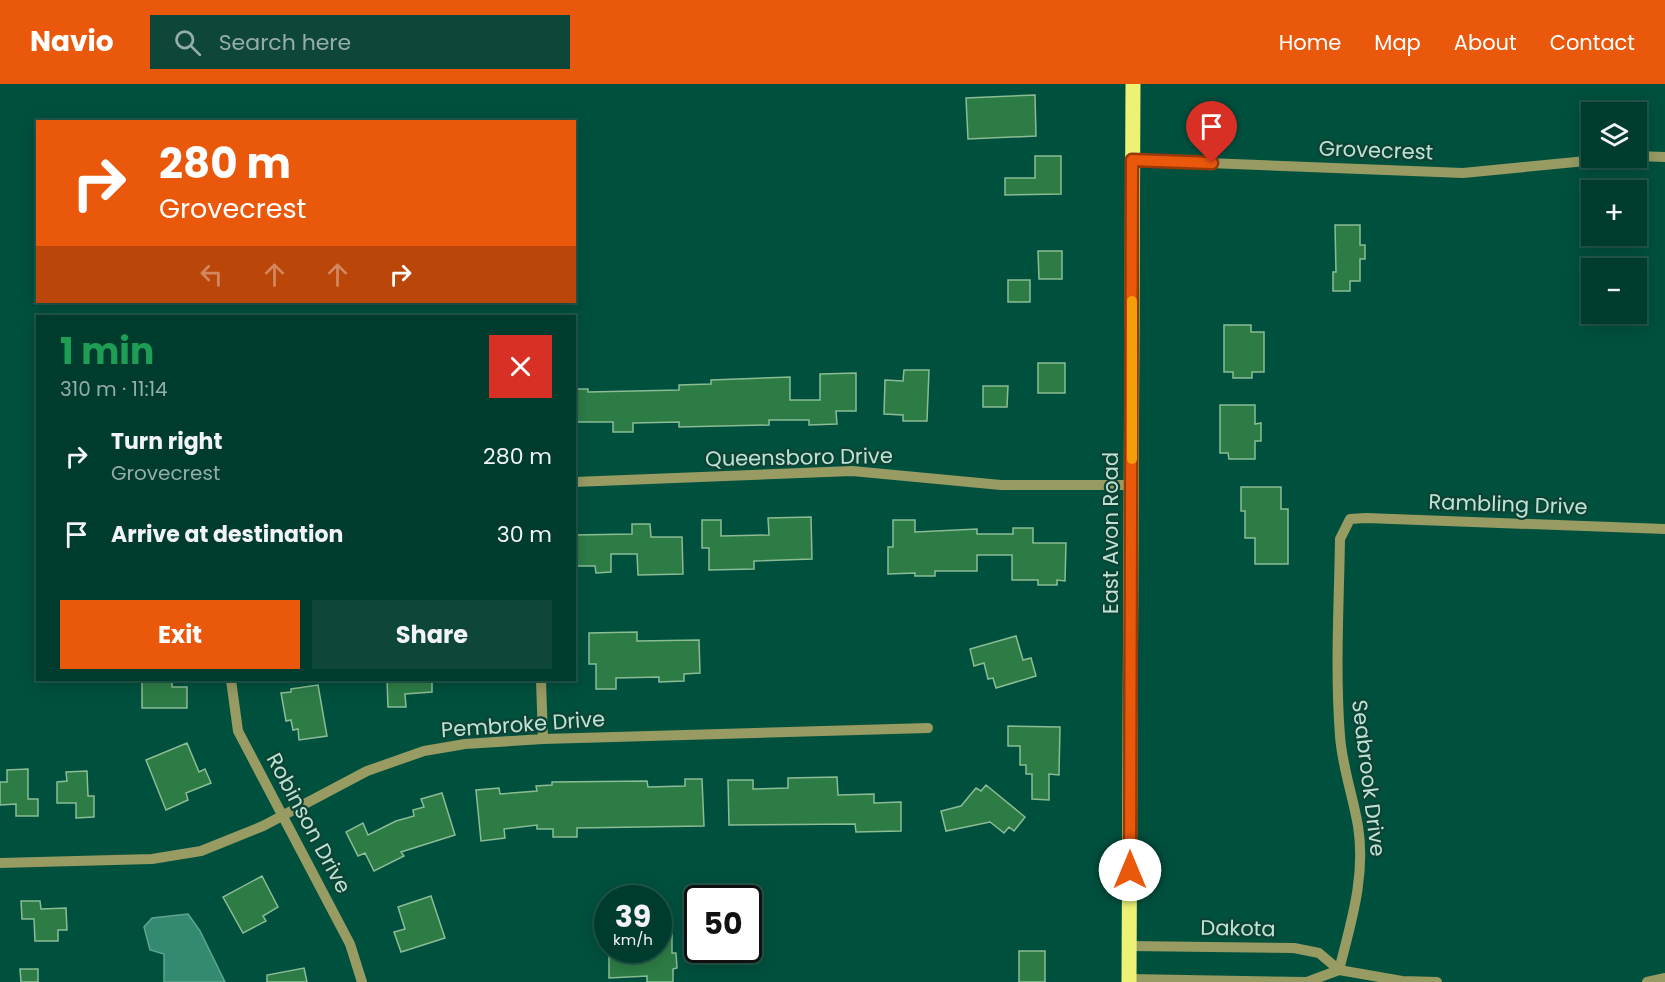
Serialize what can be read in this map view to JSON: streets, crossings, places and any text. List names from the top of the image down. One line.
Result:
{"streets":{"main road":["East Avon Road"],"street":["Grovecrest","Queensboro Drive","Rambling Drive","Pembroke Drive","Seabrook Drive","Robinson Drive","Dakota"]},"crossings":[["Grovecrest","East Avon Road"],["Queensboro Drive","East Avon Road"],["Rambling Drive","Seabrook Drive"],["East Avon Road","Dakota"],["Pembroke Drive","Robinson Drive"],["Seabrook Drive","Dakota"]],"page":{"header":"Navio","search":"Search here","nav":["Home","Map","About","Contact"],"map_buttons":["+","−"],"turn":["280 m","Grovecrest"],"heading":["1 min","310 m · 11:14"],"list":[{"name":"Turn right","note":"Grovecrest","value":"280 m"},{"name":"Arrive at destination","value":"30 m"}],"buttons":["Exit","Share"],"speed":"39 km/h","limit":"50"}}
